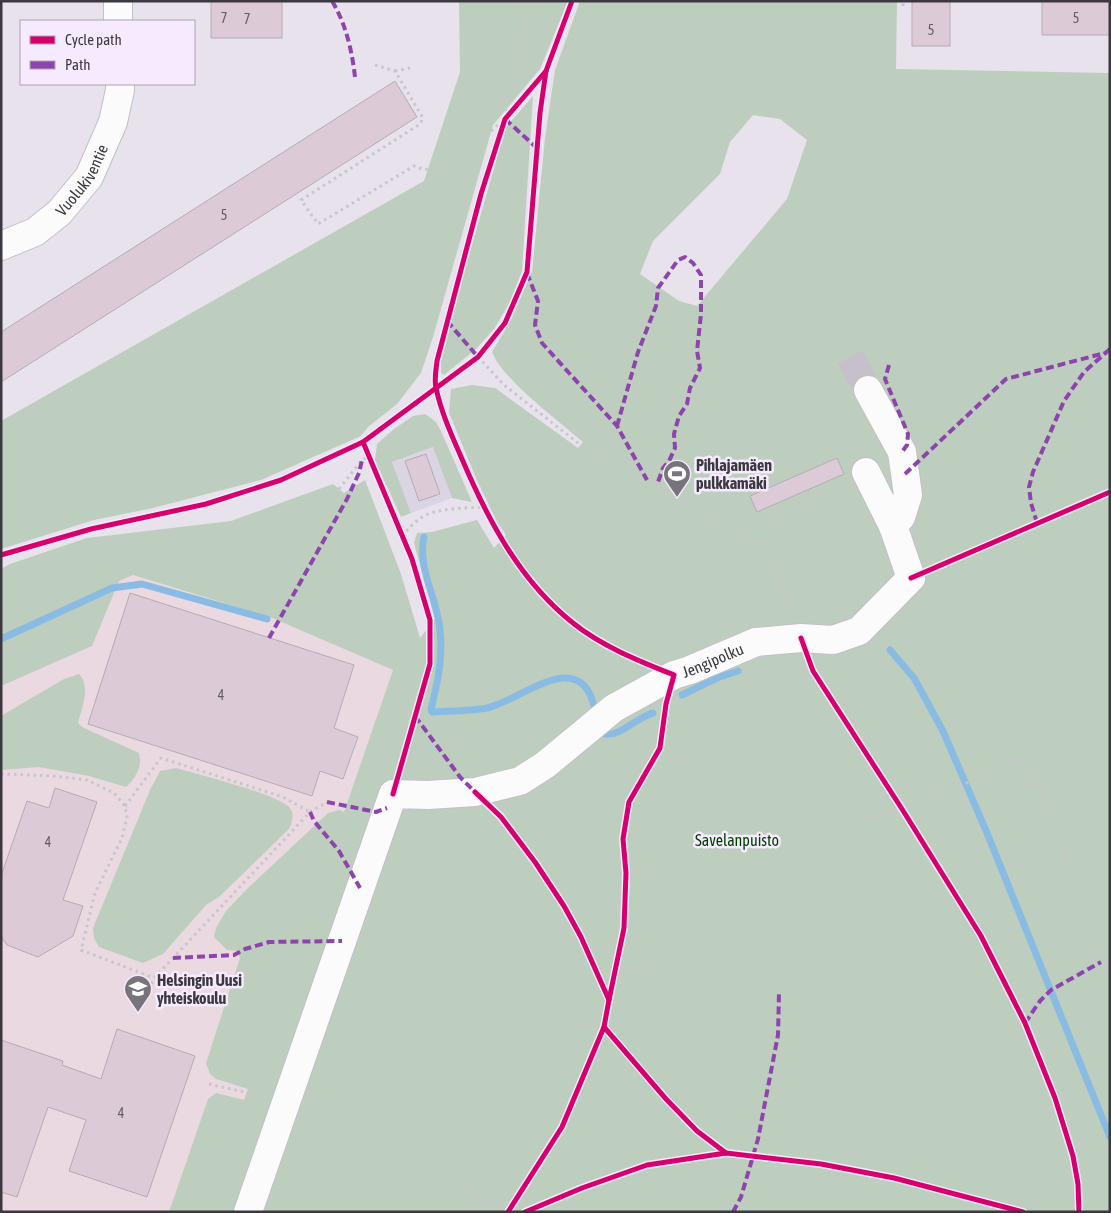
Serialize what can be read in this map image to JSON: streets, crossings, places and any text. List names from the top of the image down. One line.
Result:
{"streets":{"street":["Vuolukiventie","Jengipolku"]},"parks":["Savelanpuisto"],"places":{"sports":["Pihlajamäen pulkkamäki"],"school or university":["Helsingin Uusi yhteiskoulu"]},"house_numbers":["7","5","7","5","5","4","4","4"],"legend":["Cycle path","Path"]}
